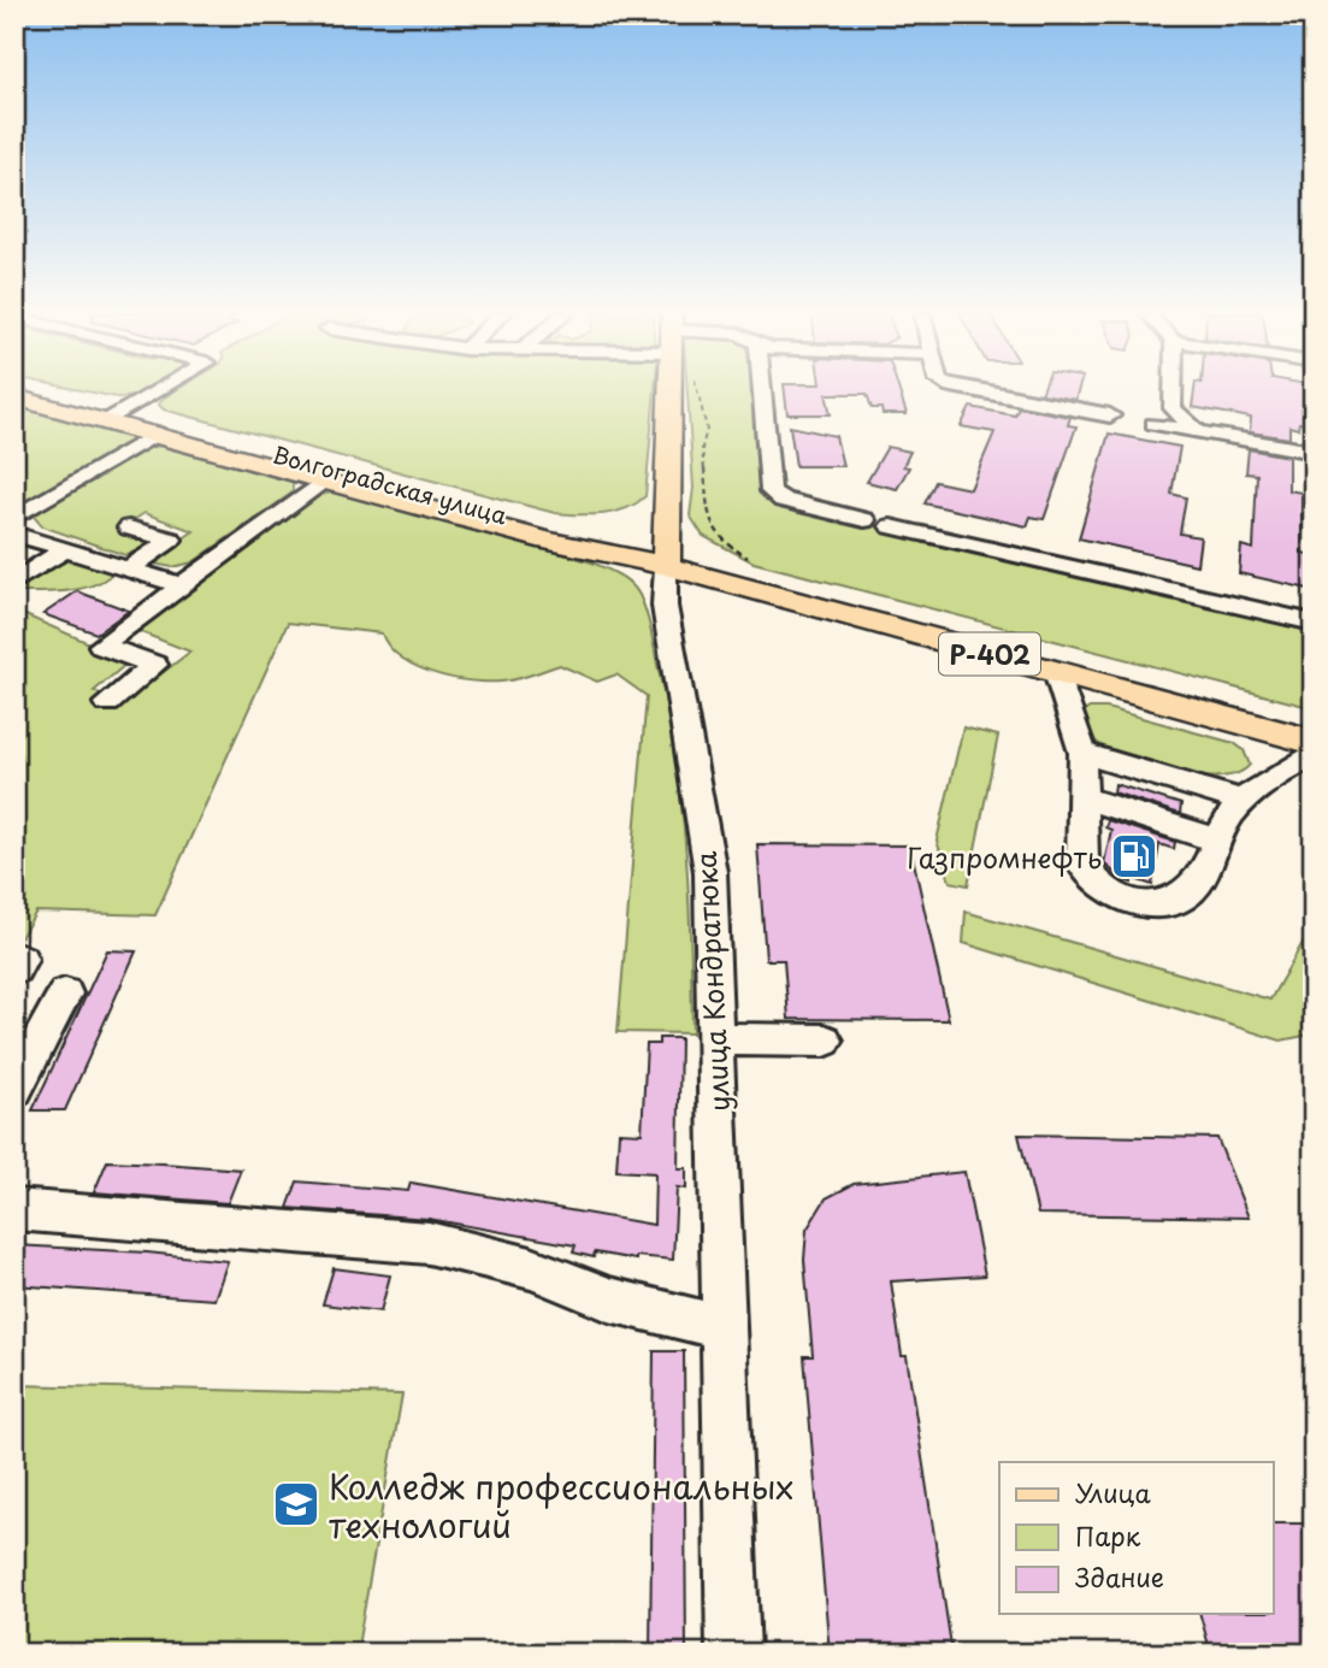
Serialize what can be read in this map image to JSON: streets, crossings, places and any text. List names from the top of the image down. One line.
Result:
{"streets":{"main road":["Волгоградская улица","Р-402","улица Кондратюка"]},"crossings":[["Волгоградская улица","улица Кондратюка"]],"places":{"fuel station":["Газпромнефть"],"school or university":["Колледж профессиональных технологий"]},"legend":["Улица","Парк","Здание"]}
